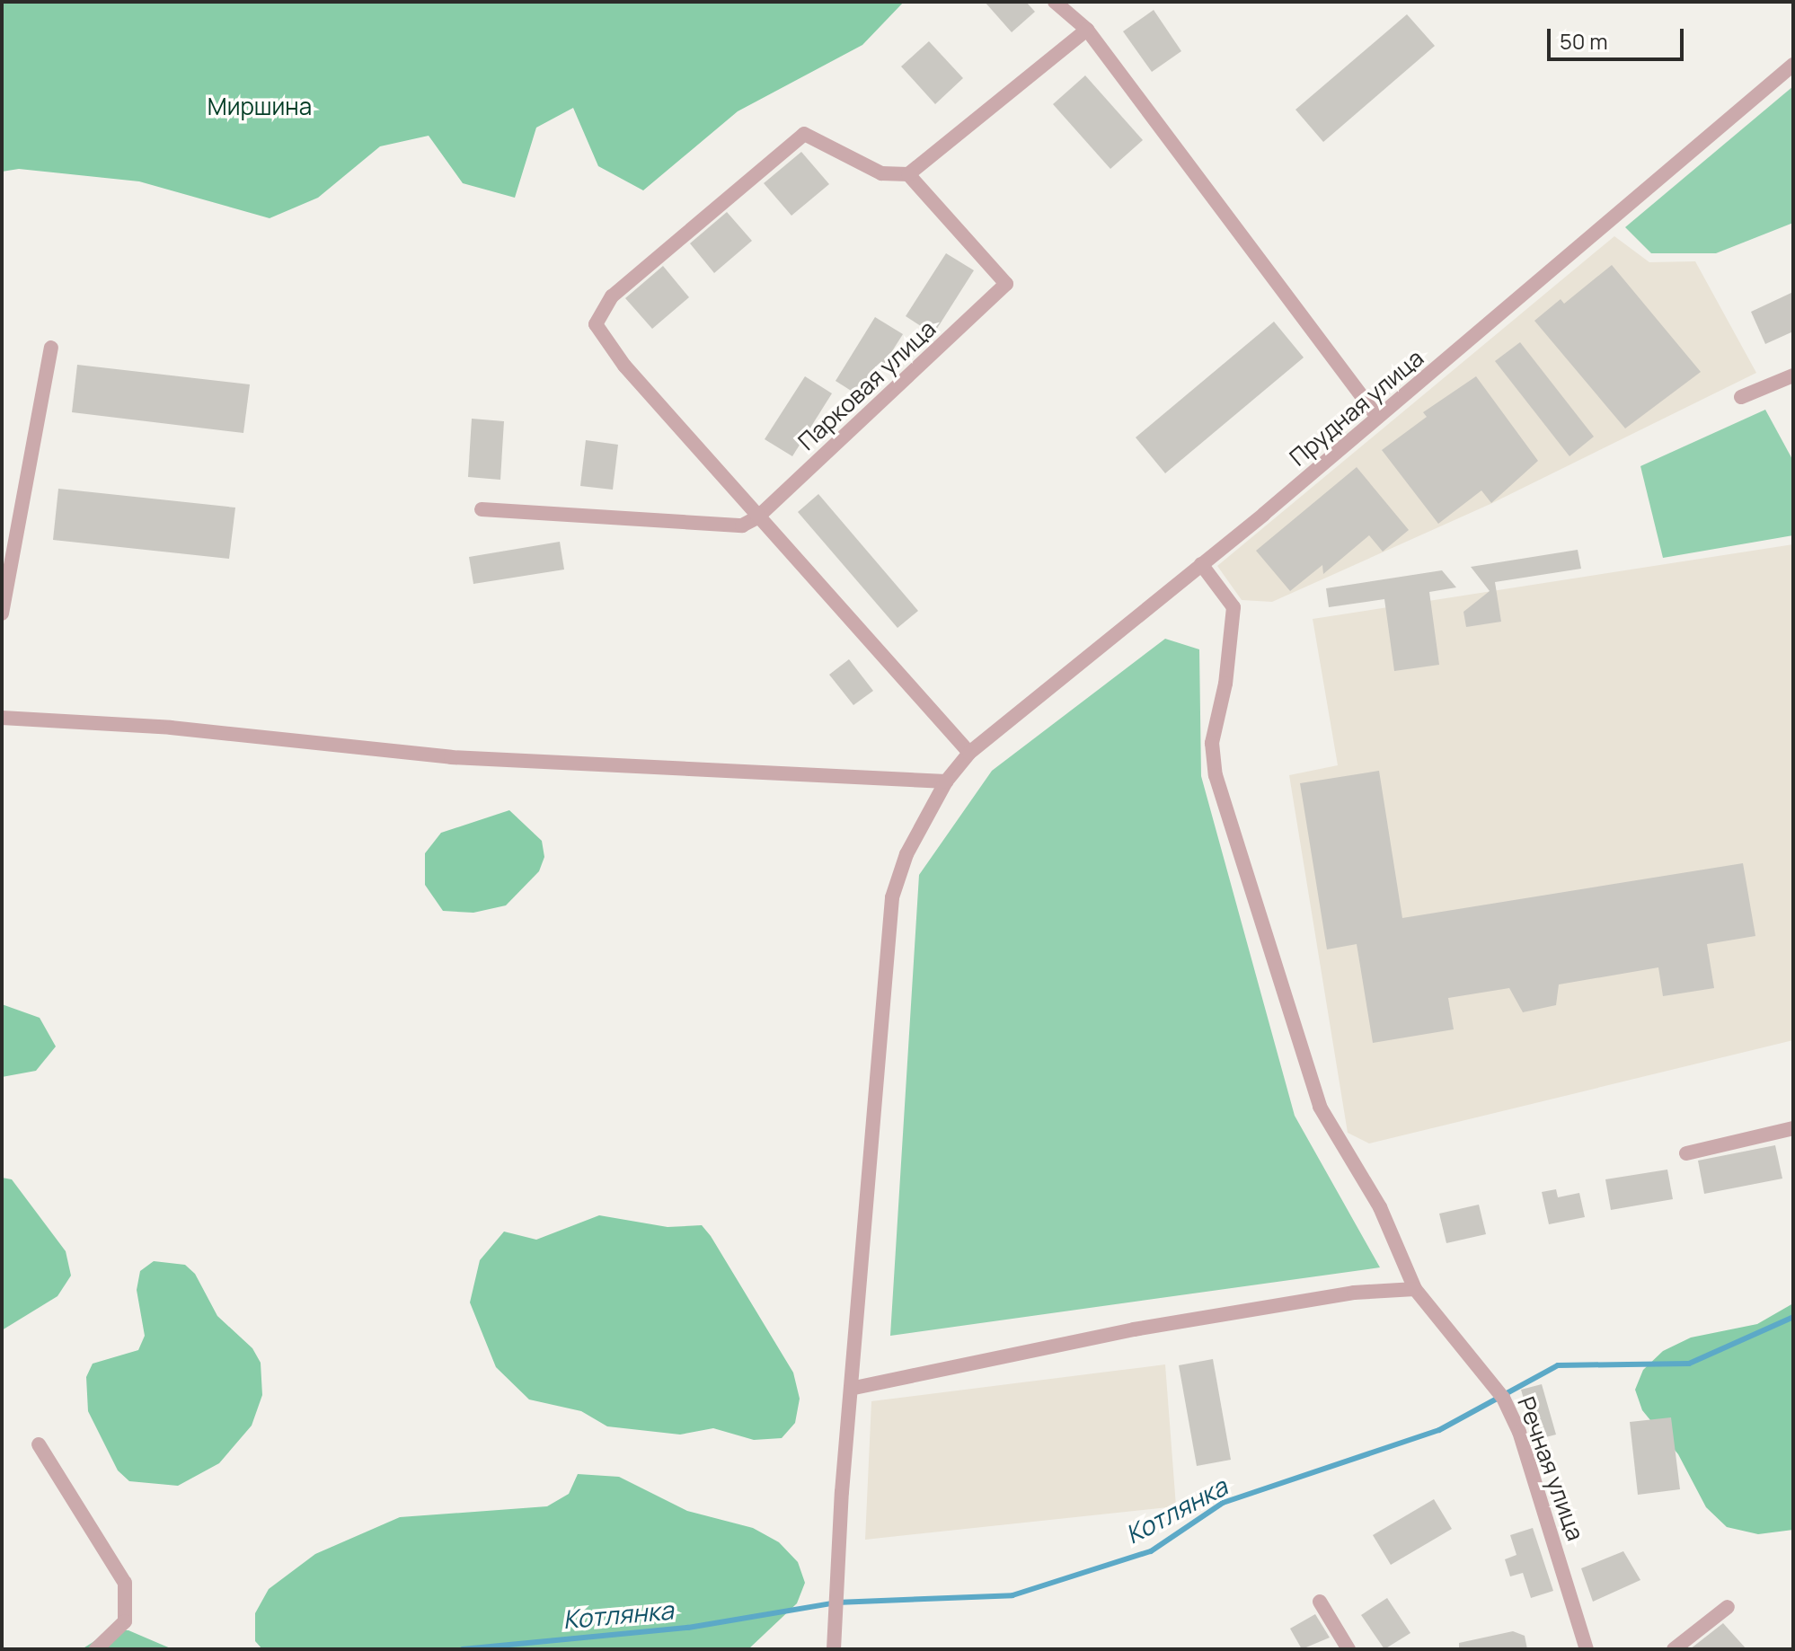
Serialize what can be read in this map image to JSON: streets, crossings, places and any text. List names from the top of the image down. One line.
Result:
{"streets":{"street":["Парковая улица","Прудная улица","Речная улица"]},"crossings":[["Прудная улица","Речная улица"]],"water":["Котлянка"],"parks":["Миршина"],"scale_bar":"50 m"}
